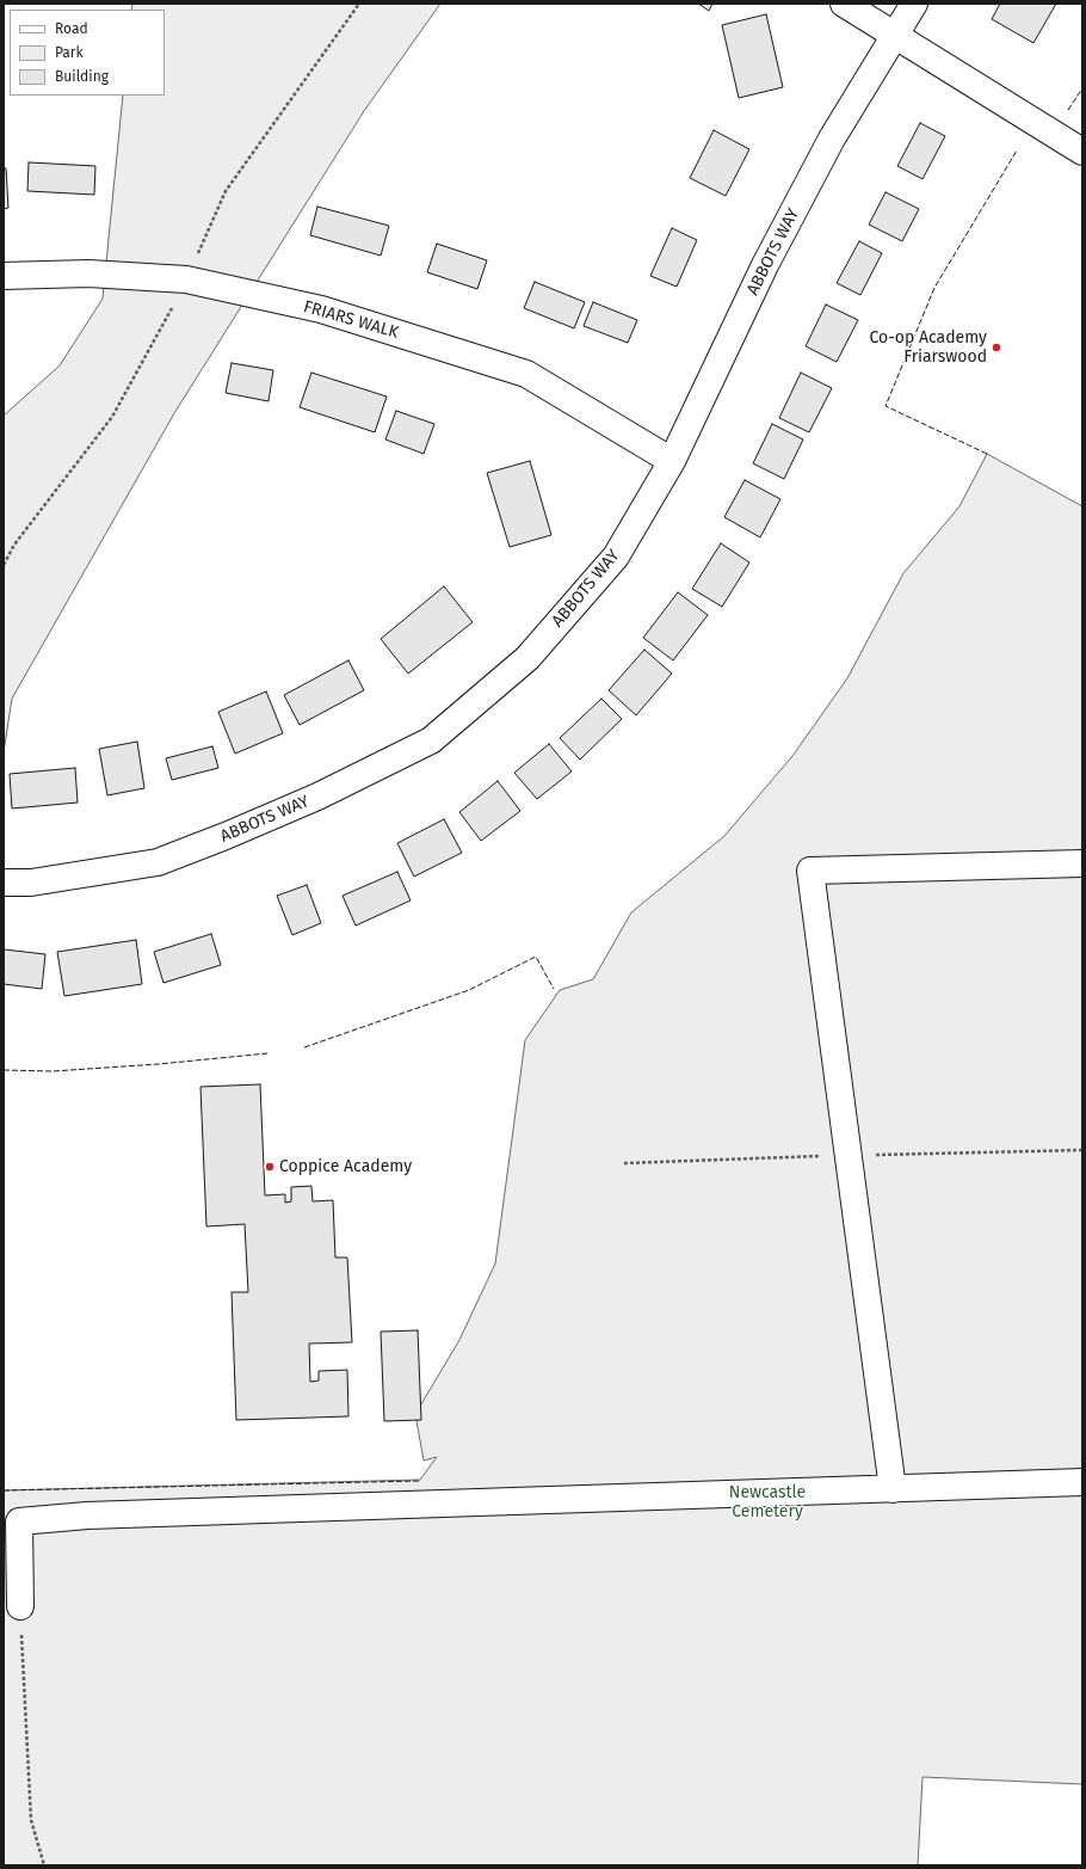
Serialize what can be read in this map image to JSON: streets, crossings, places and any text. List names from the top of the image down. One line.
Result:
{"streets":{"street":["ABBOTS WAY","FRIARS WALK"]},"crossings":[["ABBOTS WAY","FRIARS WALK"]],"parks":["Newcastle Cemetery"],"places":["Co-op Academy Friarswood","Coppice Academy"],"legend":["Road","Park","Building"]}
